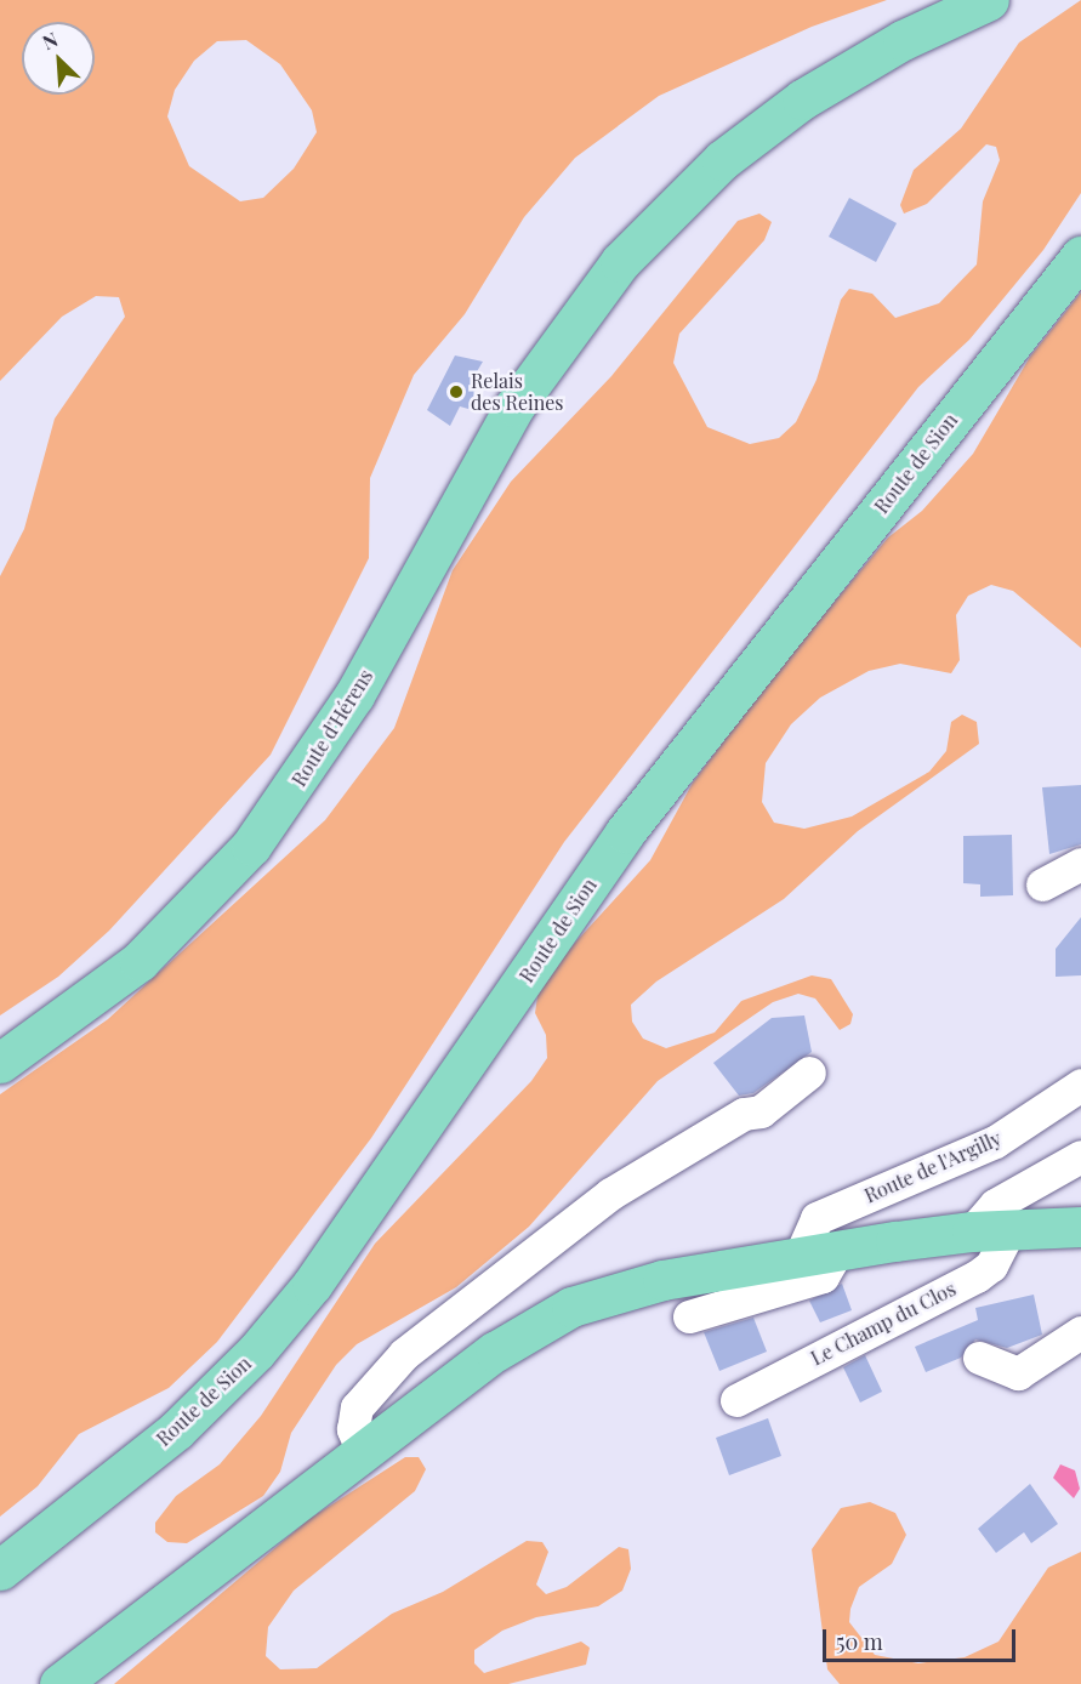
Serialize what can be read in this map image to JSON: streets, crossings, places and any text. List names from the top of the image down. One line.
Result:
{"streets":{"main road":["Route de Sion","Route d'Hérens"],"street":["Route de l'Argilly","Le Champ du Clos"]},"places":["Relais des Reines"],"scale_bar":"50 m","north":"top left"}
